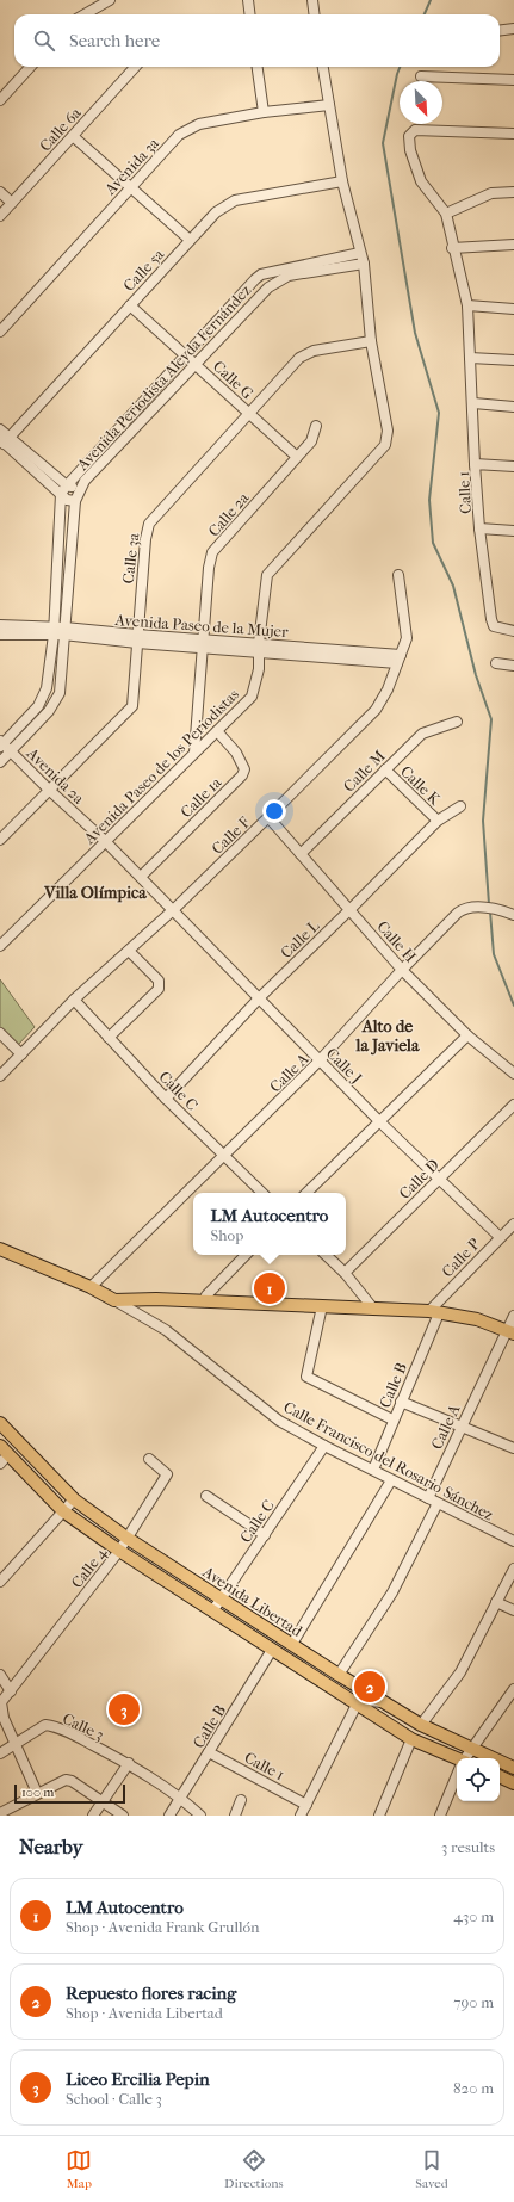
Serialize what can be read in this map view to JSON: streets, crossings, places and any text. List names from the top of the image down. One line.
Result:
{"streets":{"main road":["Avenida Libertad"],"street":["Calle 6a","Avenida 3a","Calle 5a","Avenida Periodista Aleyda Fernández","Calle G","Calle 1","Calle 2a","Calle 3a","Avenida Paseo de la Mujer","Avenida Paseo de los Periodistas","Calle M","Avenida 2a","Calle K","Calle 1a","Calle F","Calle L","Calle H","Calle J","Calle A","Calle C","Calle D","Calle P","Calle B","Calle Francisco del Rosario Sánchez","Calle 4","Calle 3"]},"crossings":[["Calle 5a","Calle G"],["Avenida Periodista Aleyda Fernández","Calle G"],["Avenida Periodista Aleyda Fernández","Avenida Paseo de la Mujer"],["Avenida Periodista Aleyda Fernández","Avenida 2a"],["Calle G","Calle 2a"],["Calle G","Calle 3a"],["Calle 1","Calle B"],["Calle 2a","Avenida Paseo de la Mujer"],["Calle 2a","Avenida Paseo de los Periodistas"],["Calle 3a","Avenida Paseo de la Mujer"],["Calle 3a","Avenida Paseo de los Periodistas"],["Calle 3a","Avenida 2a"],["Avenida Paseo de la Mujer","Avenida Paseo de los Periodistas"],["Avenida Paseo de la Mujer","Calle F"],["Avenida Paseo de los Periodistas","Avenida 2a"],["Avenida Paseo de los Periodistas","Calle 1a"],["Calle M","Calle K"],["Calle M","Calle H"],["Avenida 2a","Calle 1a"],["Avenida 2a","Calle F"],["Avenida 2a","Calle J"],["Calle K","Calle L"],["Calle F","Calle H"],["Calle F","Calle J"],["Calle F","Calle C"],["Calle L","Calle H"],["Calle L","Calle J"],["Calle L","Calle C"],["Calle H","Calle A"],["Calle J","Calle A"],["Calle J","Calle D"],["Calle J","Calle P"],["Calle A","Calle C"],["Calle A","Calle Francisco del Rosario Sánchez"],["Calle C","Calle Francisco del Rosario Sánchez"],["Calle C","Avenida Libertad"],["Calle P","Calle B"],["Calle B","Calle Francisco del Rosario Sánchez"],["Calle B","Avenida Libertad"],["Calle B","Calle 3"],["Calle 4","Avenida Libertad"]],"districts":["Villa Olímpica","Alto de la Javiela"],"scale_bar":"100 m","north":"bottom right","page":{"search":"Search here","popup":["LM Autocentro","Shop"],"pins":["1","2","3"],"scale":"100 m","heading":["Nearby","3 results"],"list":[{"mark":"1","name":"LM Autocentro","note":"Shop · Avenida Frank Grullón","value":"430 m"},{"mark":"2","name":"Repuesto flores racing","note":"Shop · Avenida Libertad","value":"790 m"},{"mark":"3","name":"Liceo Ercilia Pepin","note":"School · Calle 3","value":"820 m"}],"nav":["Map","Directions","Saved"]}}
